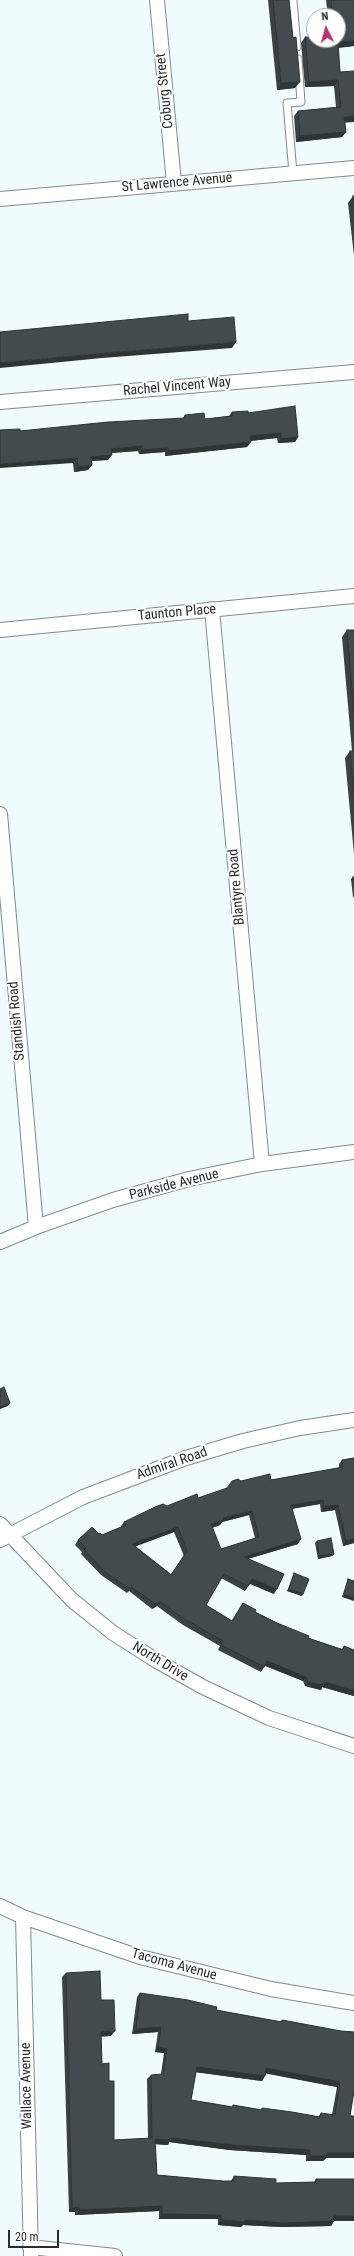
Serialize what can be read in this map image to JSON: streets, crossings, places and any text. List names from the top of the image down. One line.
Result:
{"streets":{"street":["Coburg Street","St Lawrence Avenue","Rachel Vincent Way","Taunton Place","Blantyre Road","Standish Road","Parkside Avenue","Admiral Road","North Drive","Tacoma Avenue","Wallace Avenue"]},"crossings":[["Coburg Street","St Lawrence Avenue"],["Taunton Place","Blantyre Road"],["Blantyre Road","Parkside Avenue"],["Standish Road","Parkside Avenue"],["Admiral Road","North Drive"],["Tacoma Avenue","Wallace Avenue"]],"scale_bar":"20 m","north":"top"}
